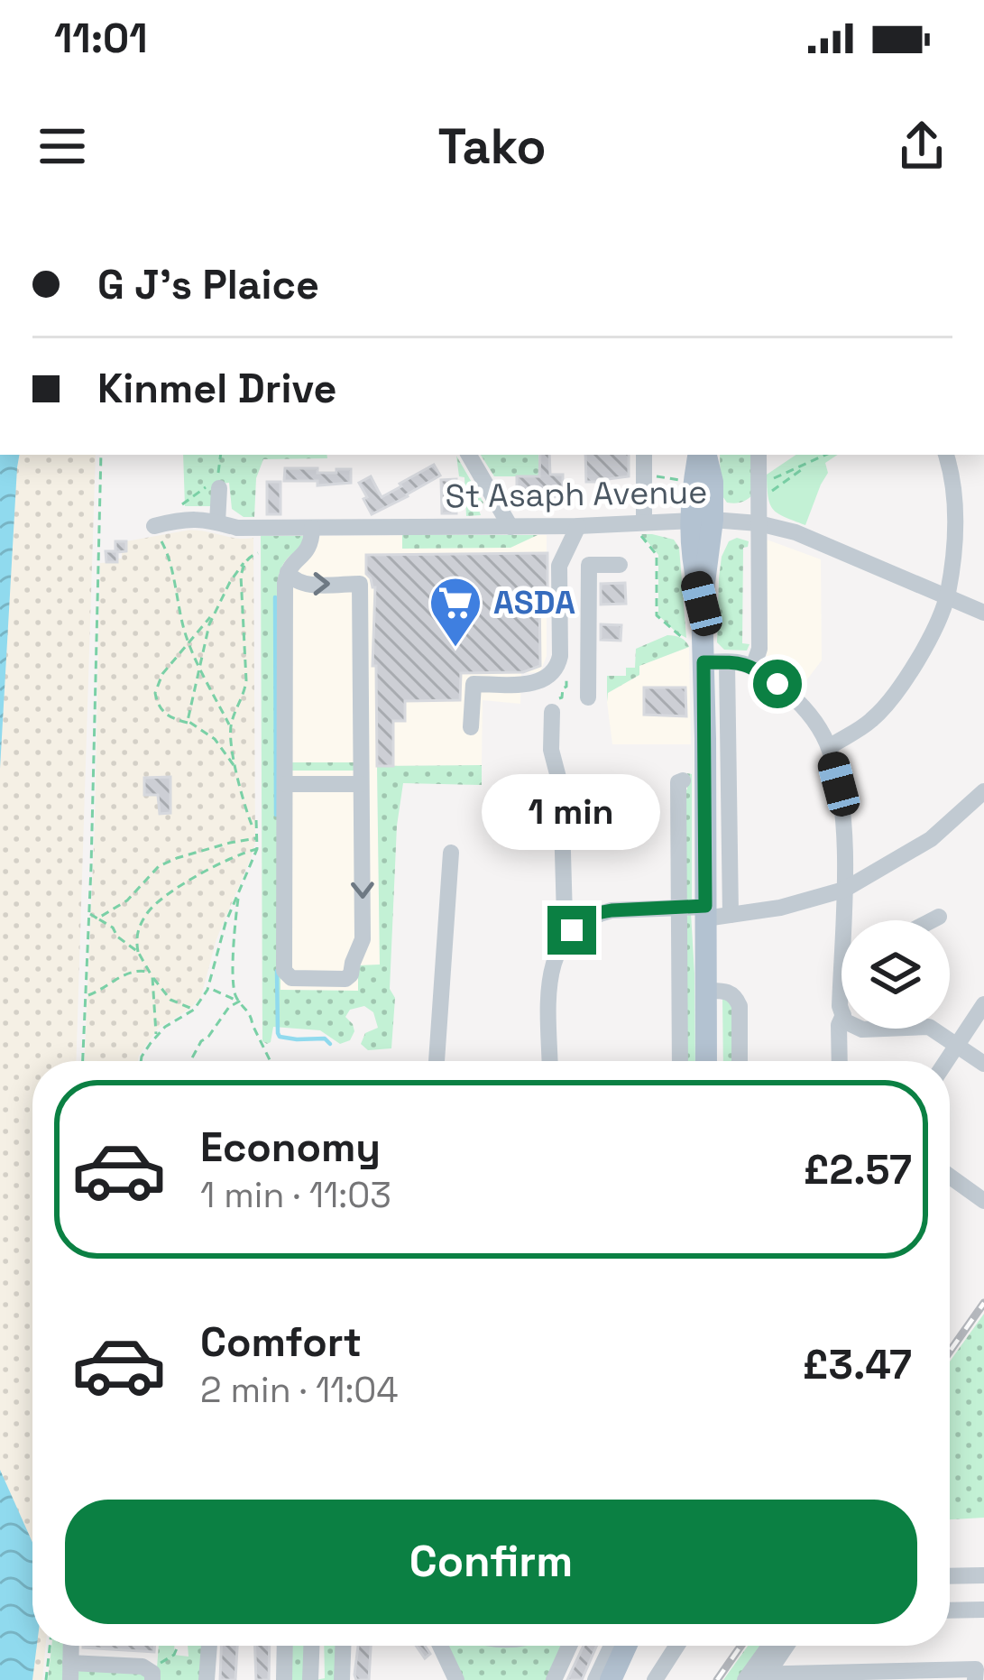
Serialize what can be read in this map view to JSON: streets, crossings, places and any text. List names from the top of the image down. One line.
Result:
{"streets":{"street":["St Asaph Avenue"]},"places":{"supermarket":["ASDA"]},"page":{"status":"11:01","header":"Tako","banner":["G J's Plaice","Kinmel Drive"],"bubble":"1 min","list":[{"name":"Economy","note":"1 min · 11:03","value":"£2.57"},{"name":"Comfort","note":"2 min · 11:04","value":"£3.47"}],"buttons":"Confirm"}}
